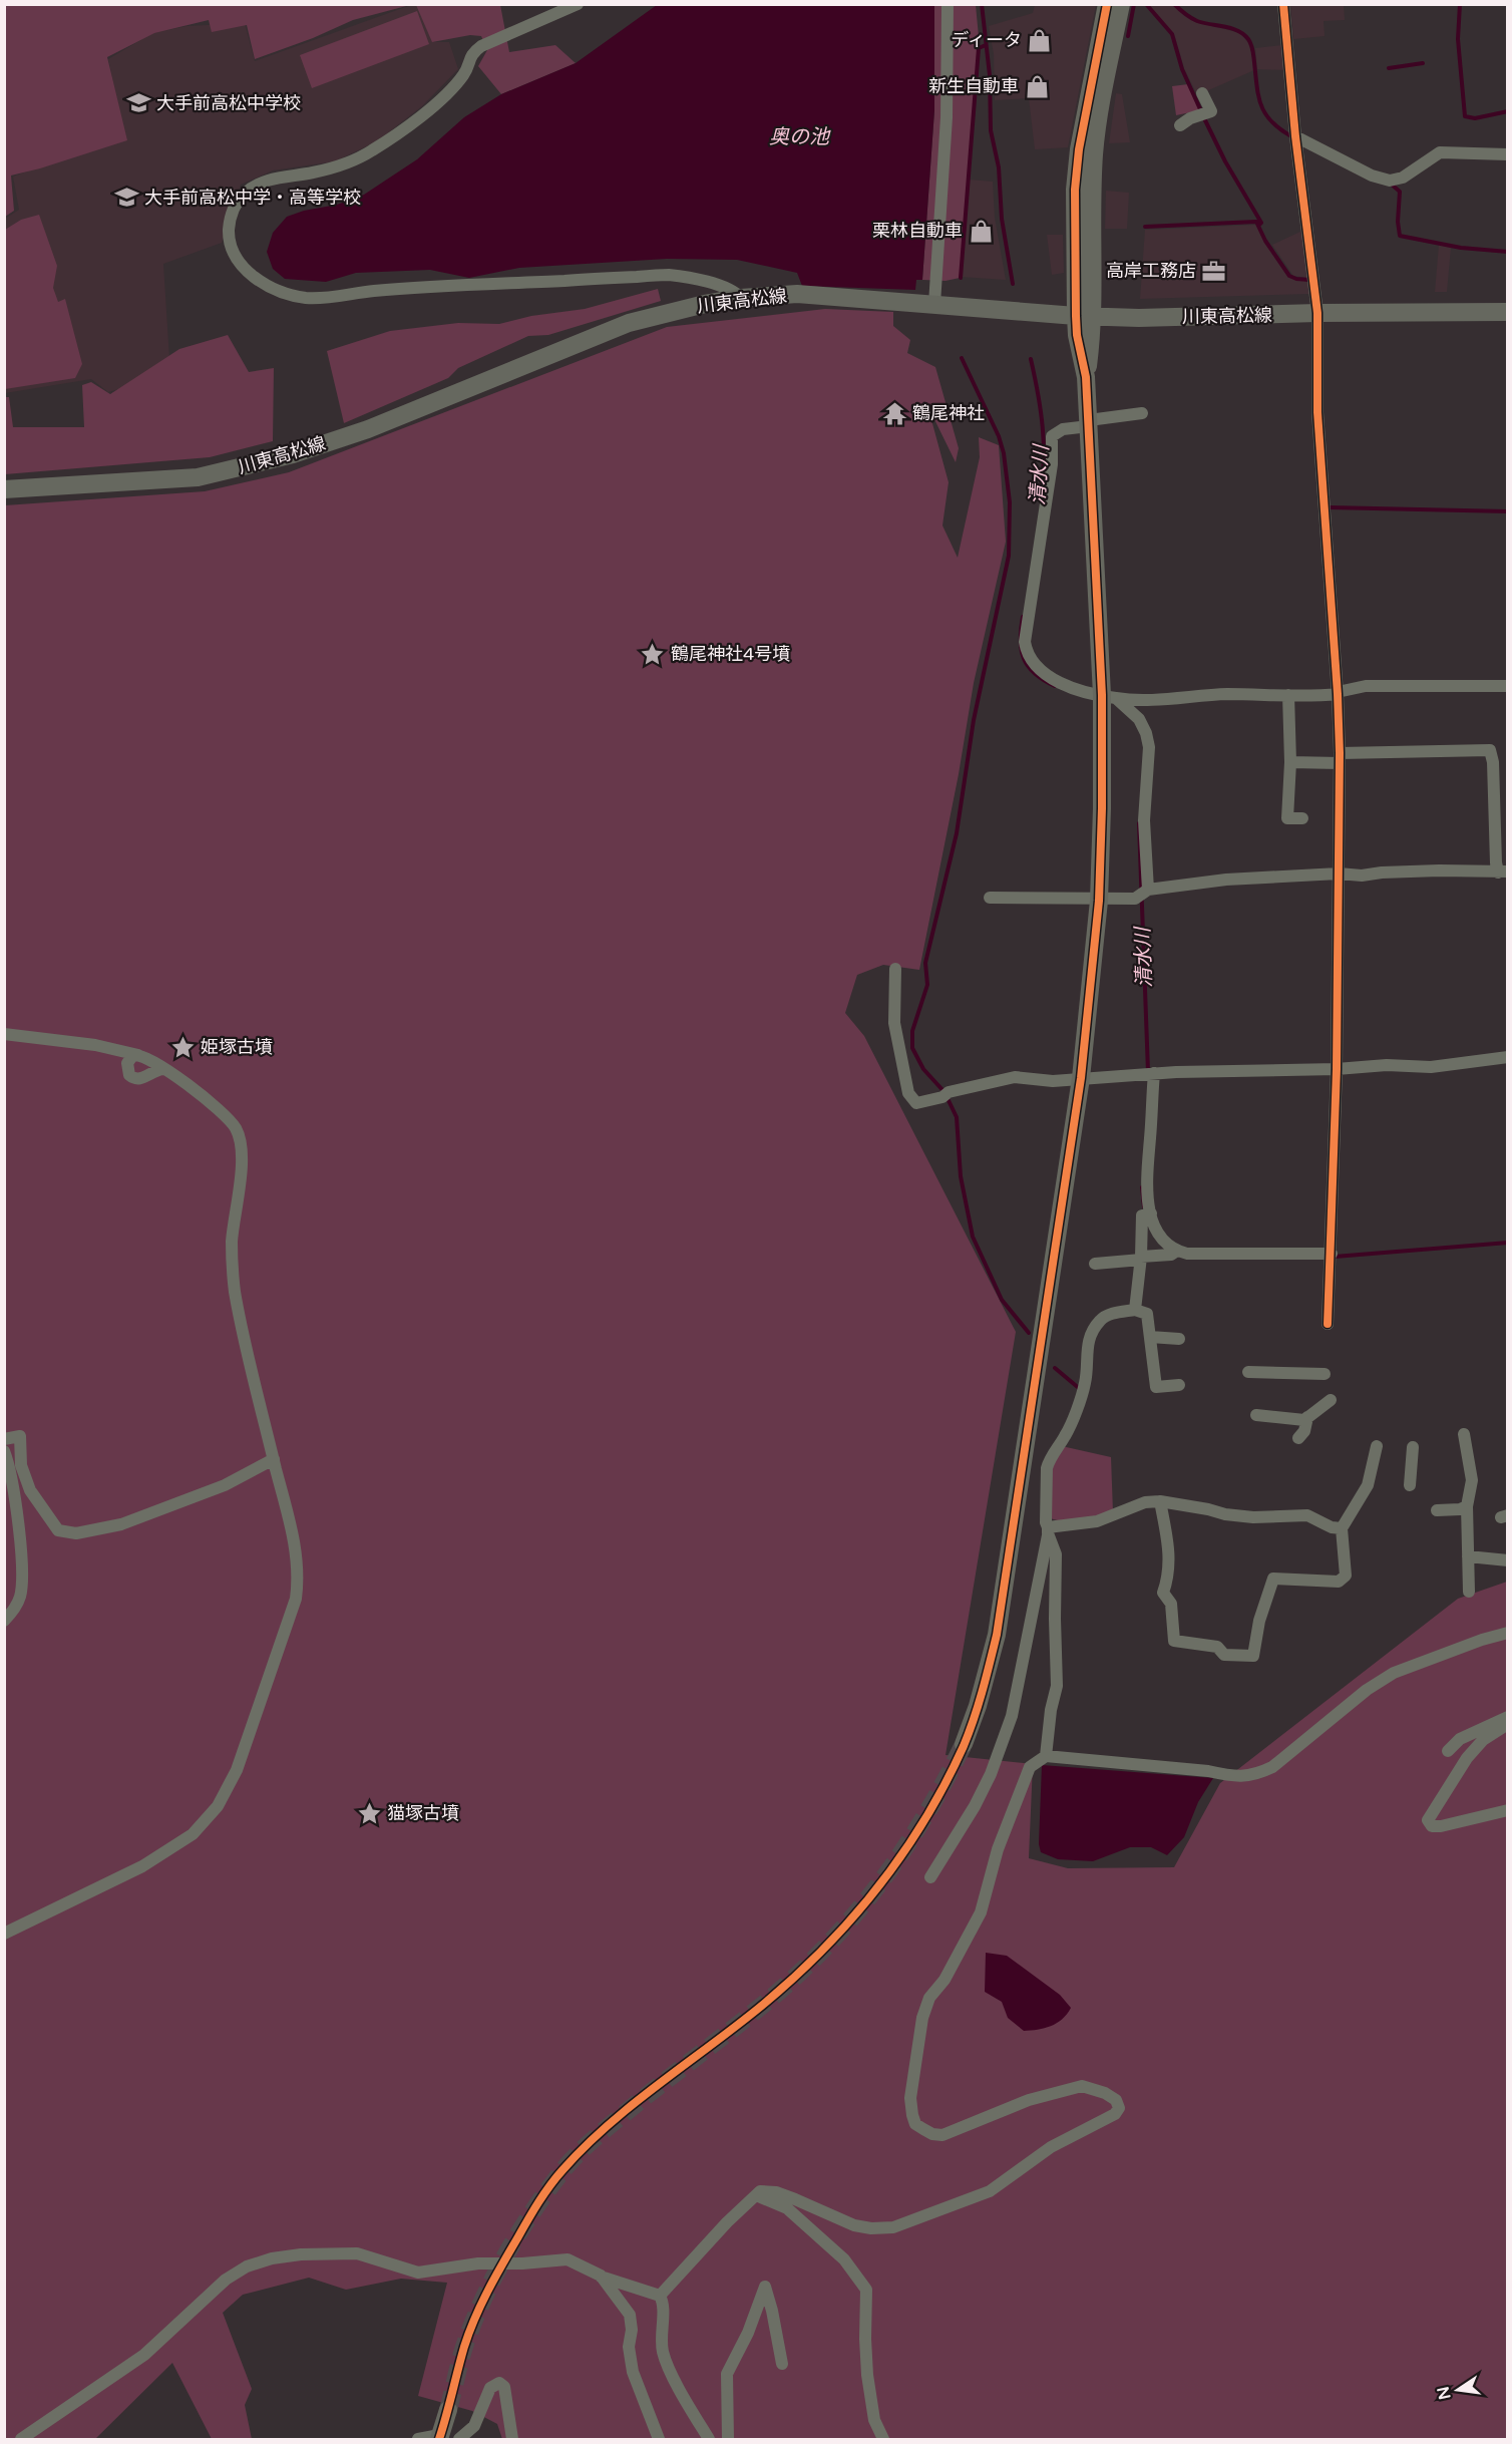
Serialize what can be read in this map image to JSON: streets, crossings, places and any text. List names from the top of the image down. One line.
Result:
{"streets":{"street":["川東高松線"]},"water":["奥の池","清水川"],"places":{"shop":["ディータ","新生自動車","栗林自動車"],"school or university":["大手前高松中学校","大手前高松中学・高等学校"],"office":["高岸工務店"],"temple":["鶴尾神社"],"place":["鶴尾神社4号墳","姫塚古墳","猫塚古墳"]},"north":"left"}
